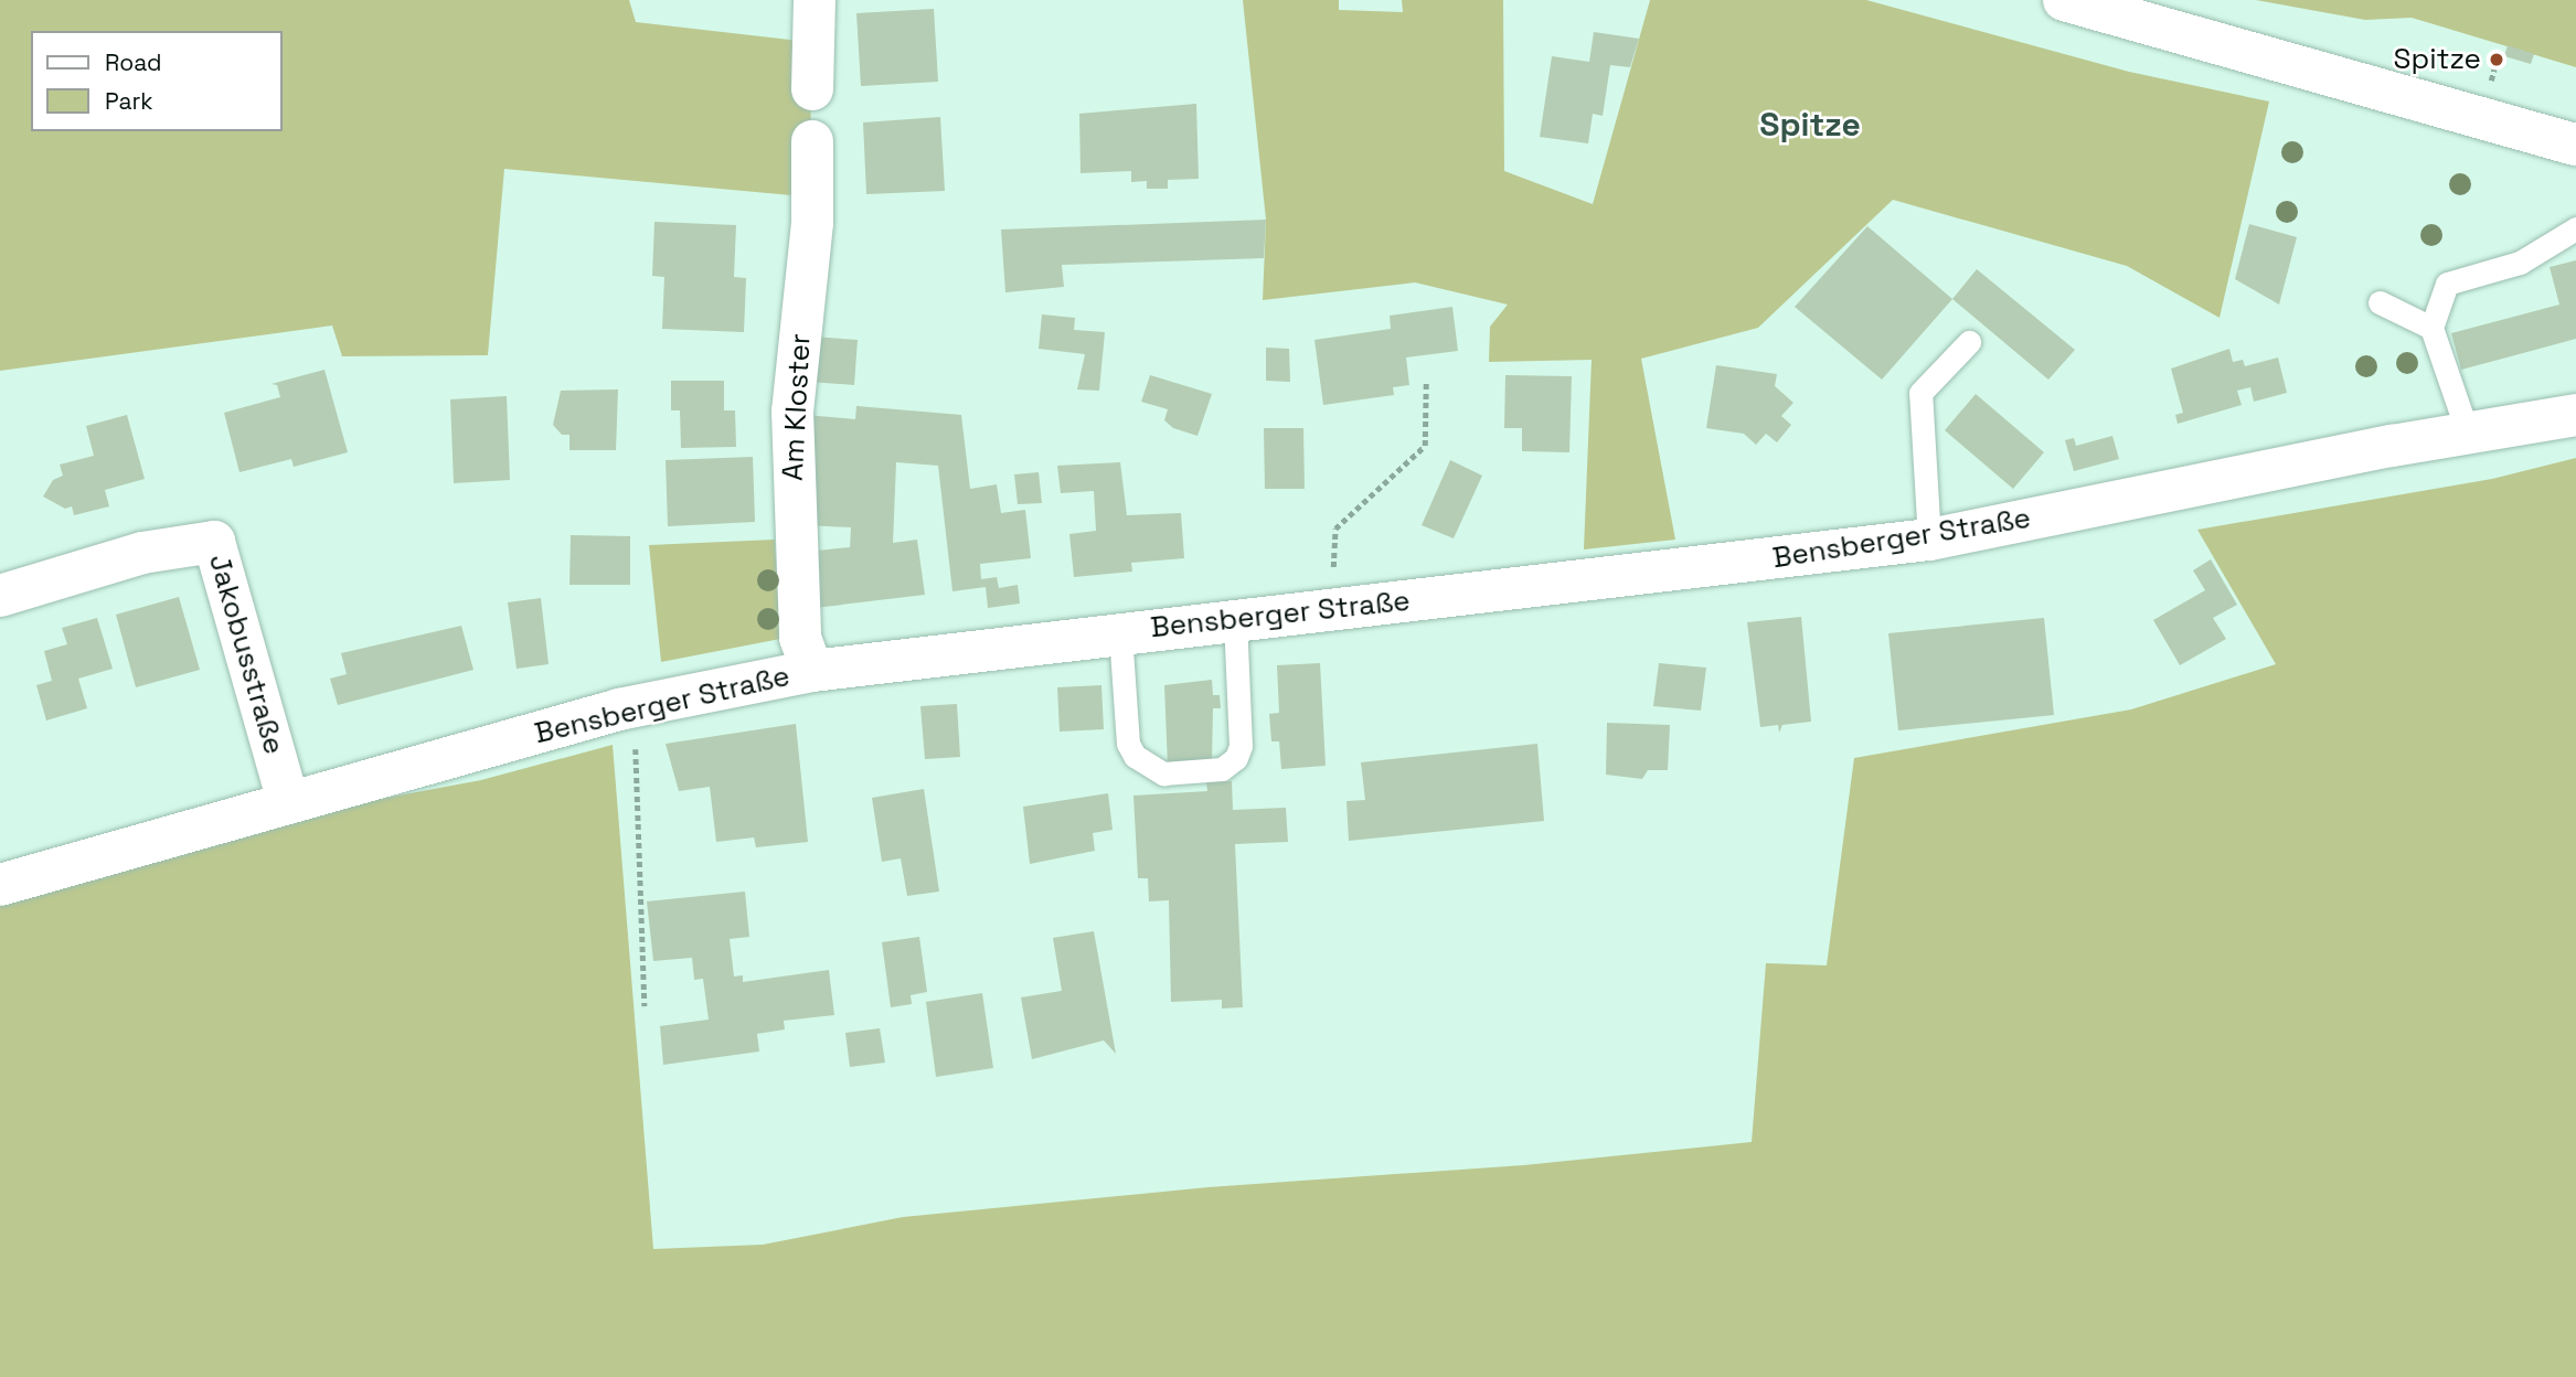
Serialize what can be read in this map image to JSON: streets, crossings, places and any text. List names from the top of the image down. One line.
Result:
{"streets":{"main road":["Am Kloster","Bensberger Straße","Jakobusstraße"]},"crossings":[["Am Kloster","Bensberger Straße"],["Bensberger Straße","Jakobusstraße"]],"districts":["Spitze"],"places":["Spitze"],"legend":["Road","Park"]}
